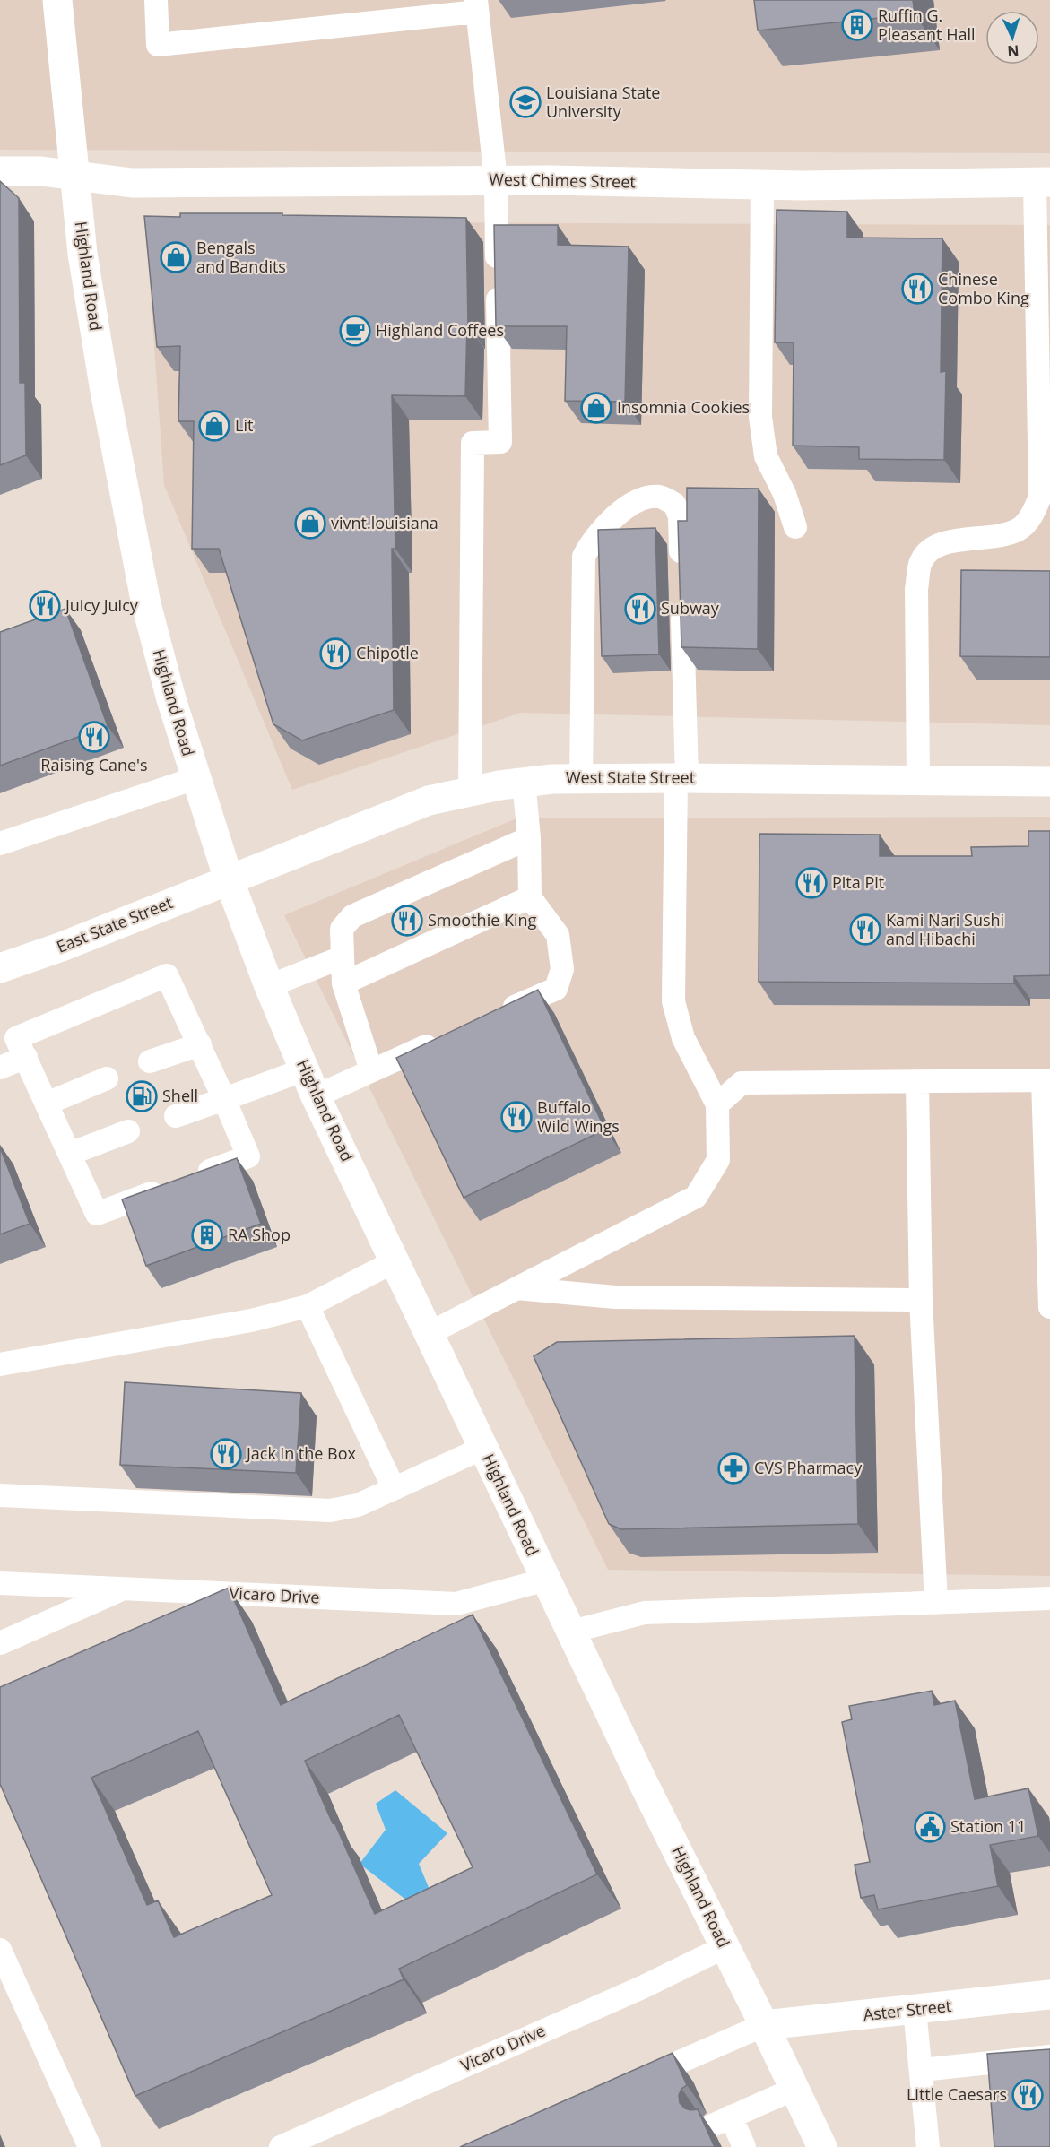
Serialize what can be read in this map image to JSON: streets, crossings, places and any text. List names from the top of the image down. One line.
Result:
{"streets":{"street":["West Chimes Street","Highland Road","West State Street","East State Street","Aster Street"],"lane":["Vicaro Drive"]},"crossings":[["West Chimes Street","Highland Road"],["Highland Road","West State Street"],["Highland Road","East State Street"],["Highland Road","Vicaro Drive"],["Highland Road","Aster Street"],["West State Street","East State Street"]],"places":{"building":["Ruffin G. Pleasant Hall","RA Shop"],"school or university":["Louisiana State University"],"shop":["Bengals and Bandits","Insomnia Cookies","Lit","vivnt.louisiana"],"restaurant":["Chinese Combo King","Juicy Juicy","Subway","Chipotle","Raising Cane's","Pita Pit","Smoothie King","Kami Nari Sushi and Hibachi","Buffalo Wild Wings","Jack in the Box","Little Caesars"],"cafe":["Highland Coffees"],"fuel station":["Shell"],"pharmacy":["CVS Pharmacy"],"public building":["Station 11"]},"north":"bottom"}
